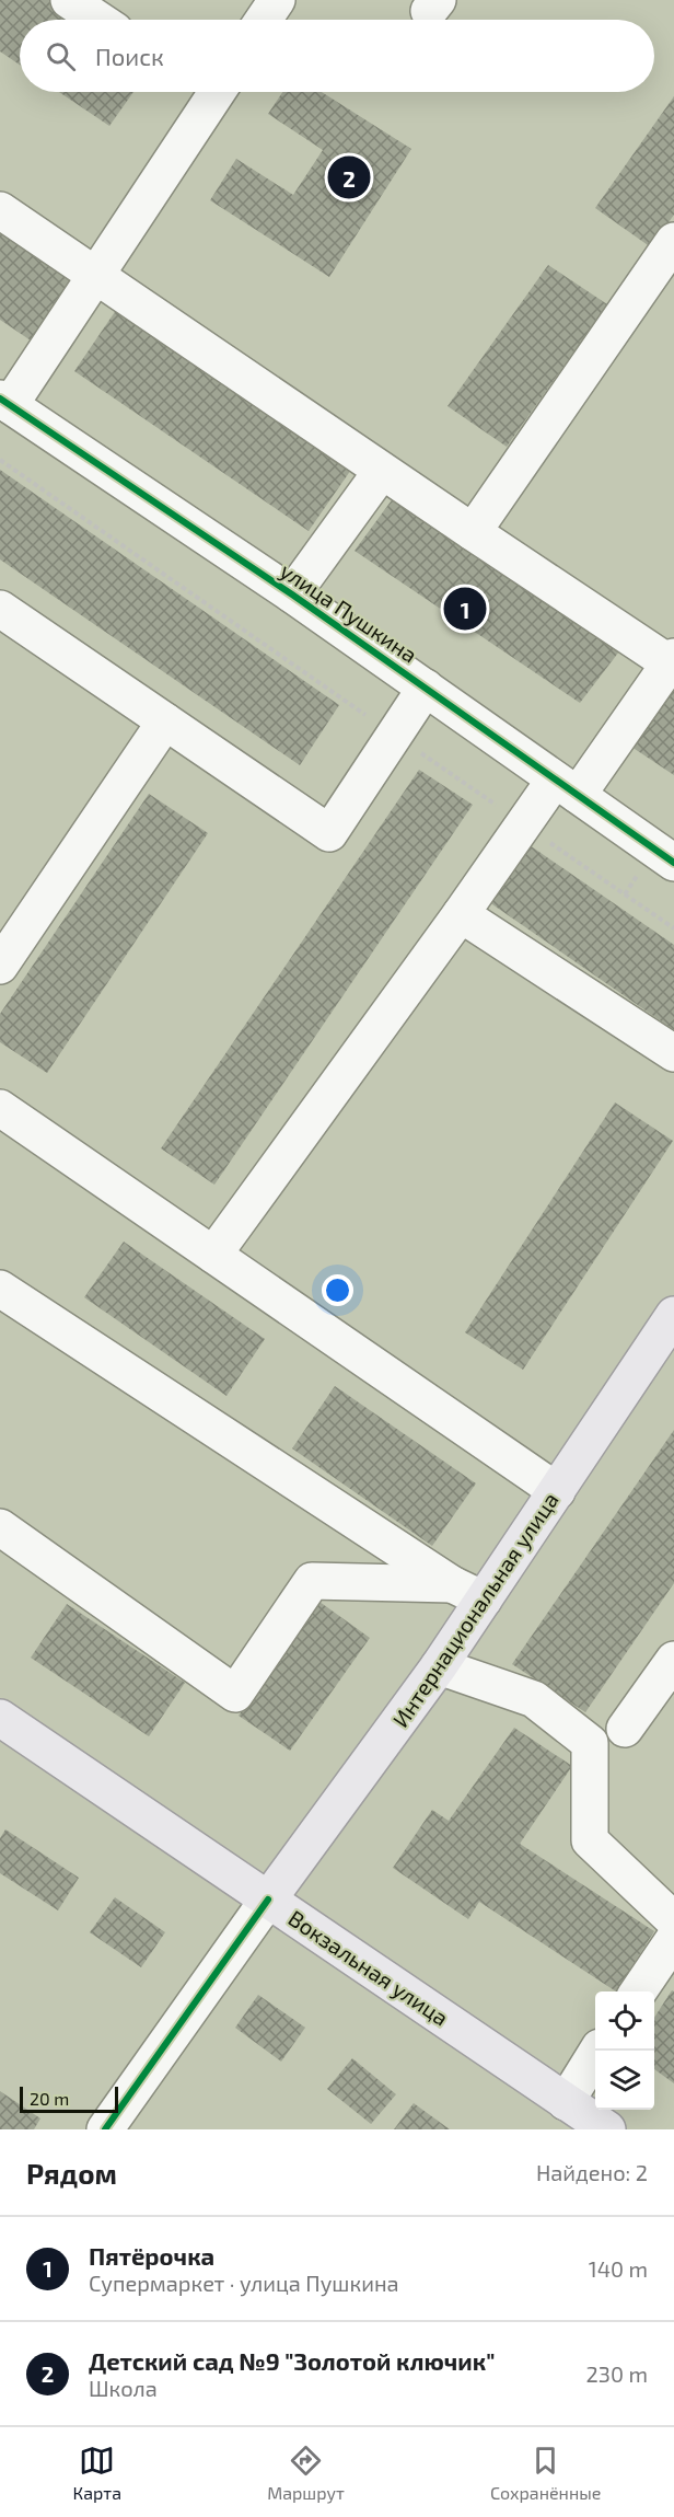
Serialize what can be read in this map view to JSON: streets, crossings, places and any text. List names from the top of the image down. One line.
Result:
{"streets":{"main road":["Интернациональная улица","Вокзальная улица"],"street":["улица Пушкина"]},"crossings":[["Интернациональная улица","Вокзальная улица"]],"scale_bar":"20 m","page":{"search":"Поиск","pins":["2","1"],"scale":"20 m","heading":["Рядом","Найдено: 2"],"list":[{"mark":"1","name":"Пятёрочка","note":"Супермаркет · улица Пушкина","value":"140 m"},{"mark":"2","name":"Детский сад №9 \"Золотой ключик\"","note":"Школа","value":"230 m"}],"nav":["Карта","Маршрут","Сохранённые"]}}
